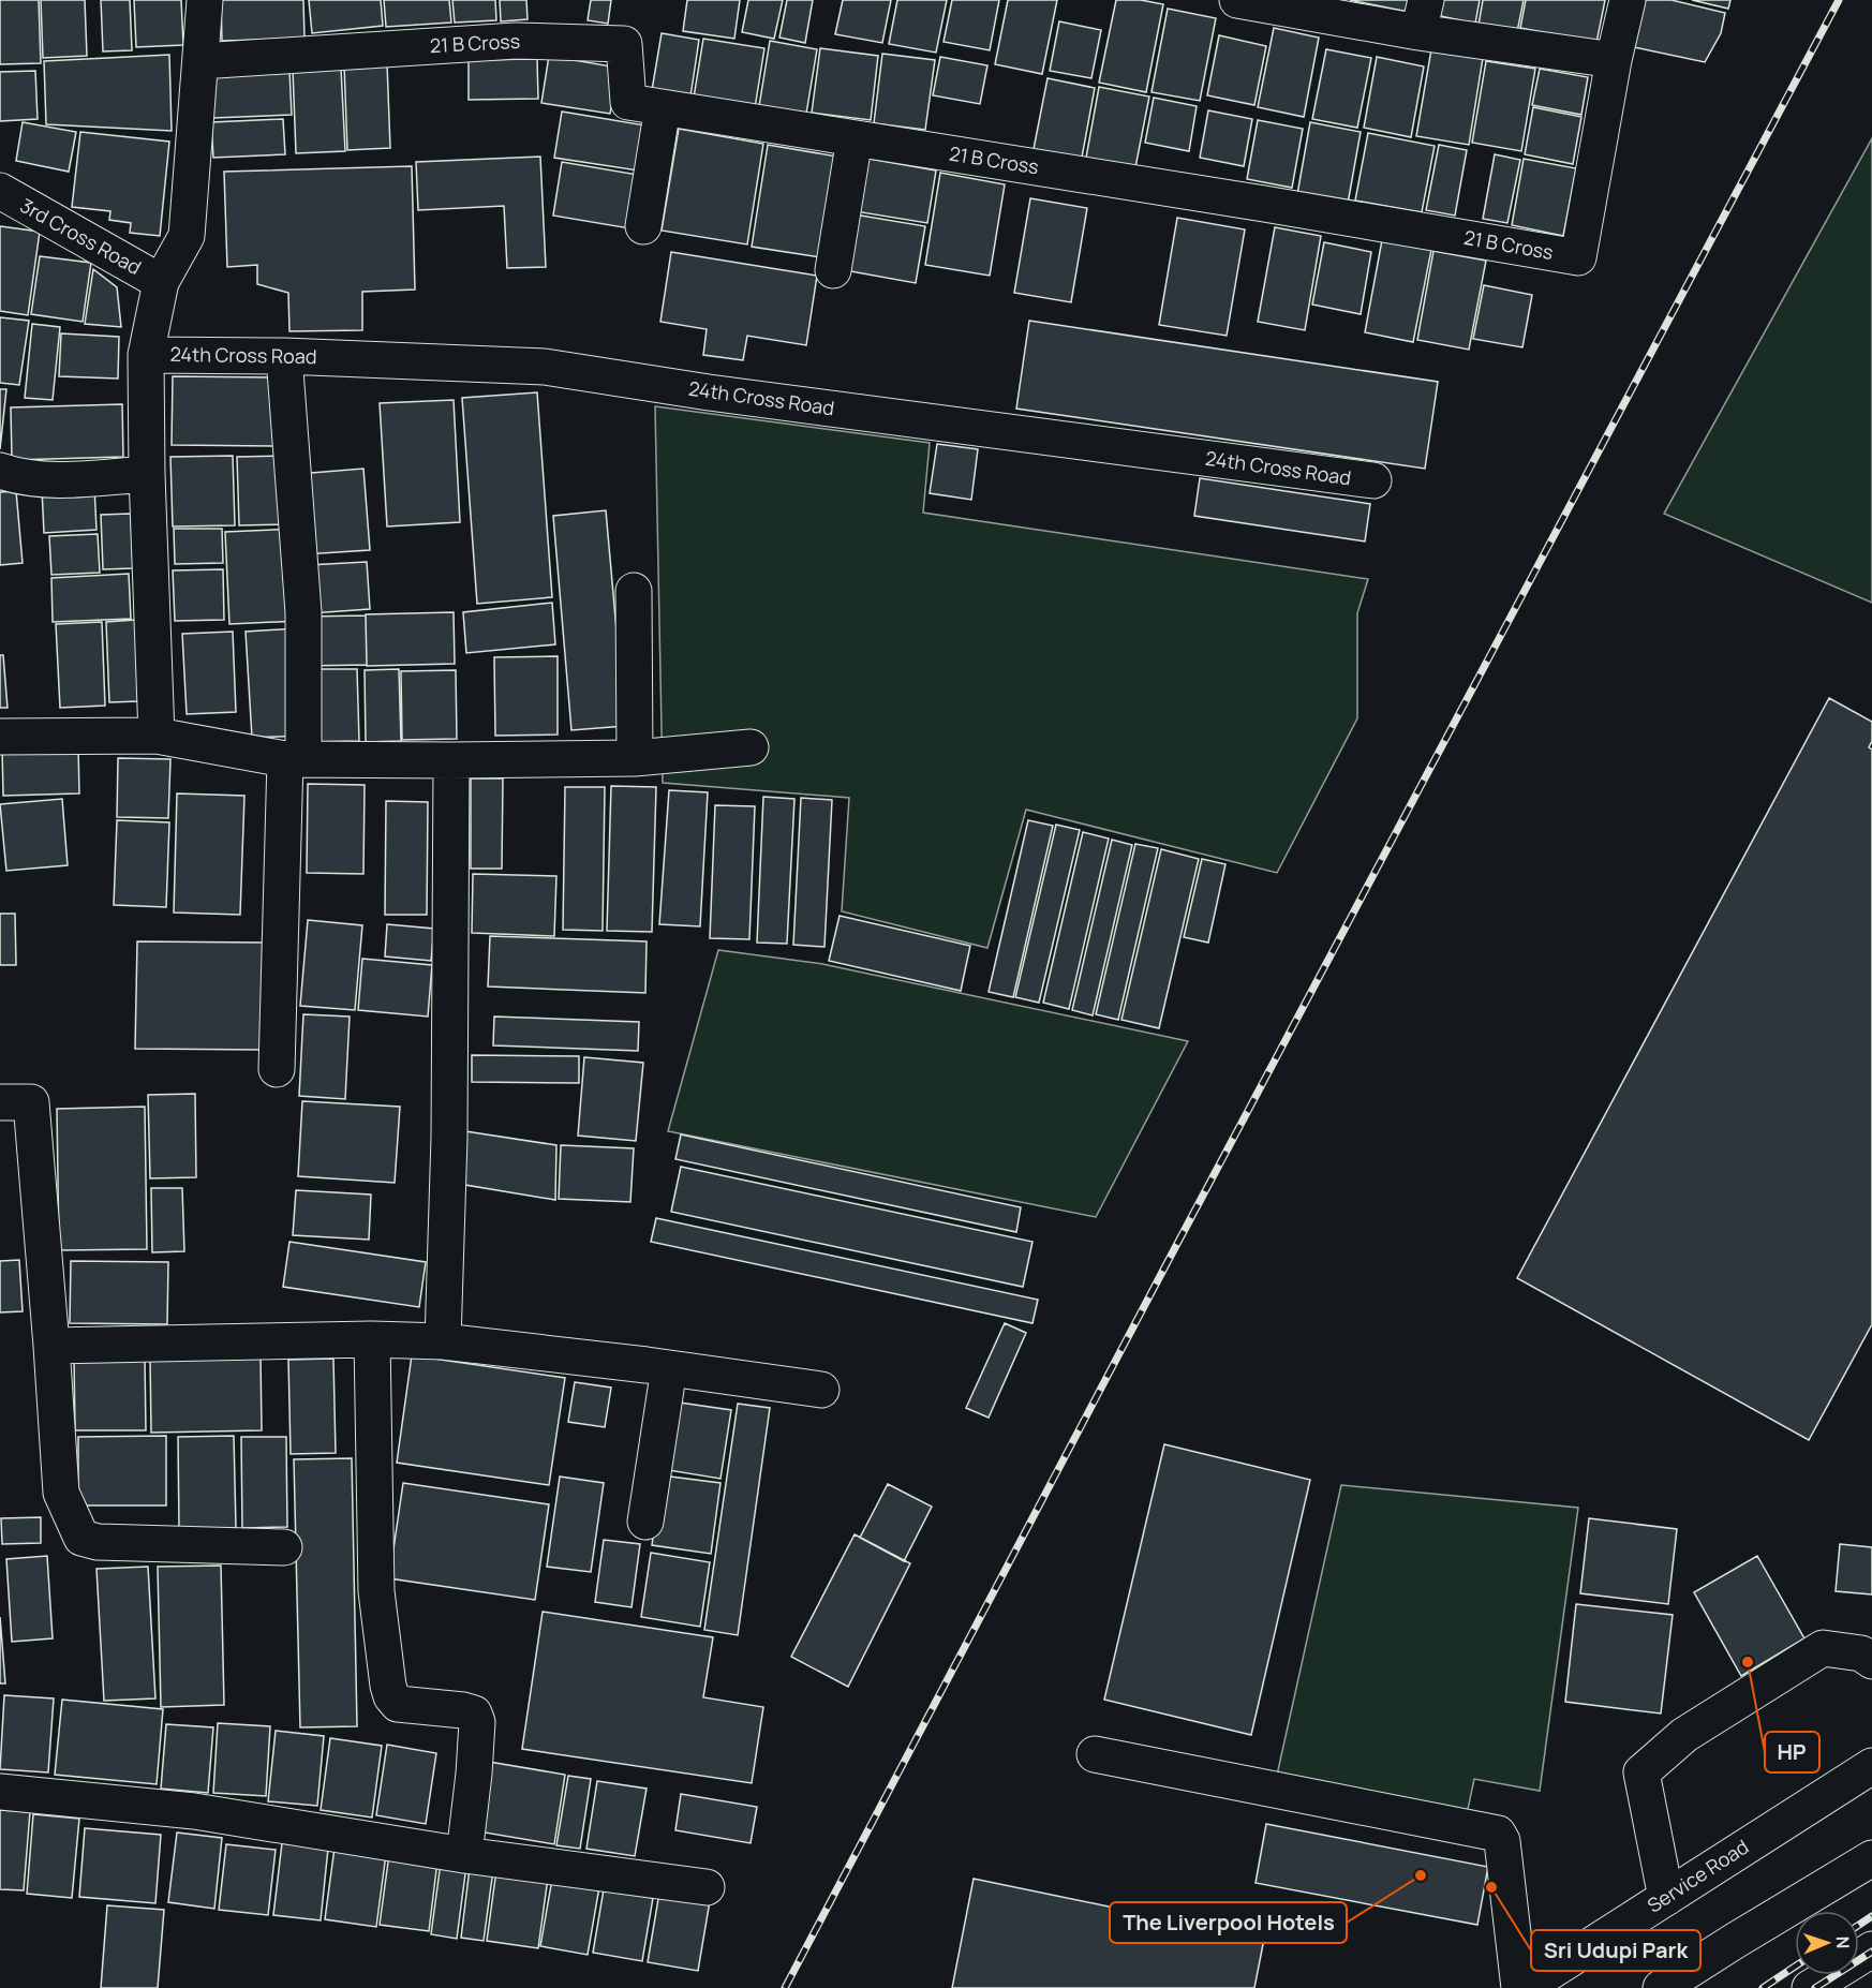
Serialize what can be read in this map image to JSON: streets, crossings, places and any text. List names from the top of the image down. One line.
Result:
{"streets":{"main road":["21 B Cross","3rd Cross Road","24th Cross Road","Service Road"]},"crossings":[["21 B Cross","24th Cross Road"],["3rd Cross Road","24th Cross Road"]],"places":["HP","The Liverpool Hotels","Sri Udupi Park"],"north":"right"}
